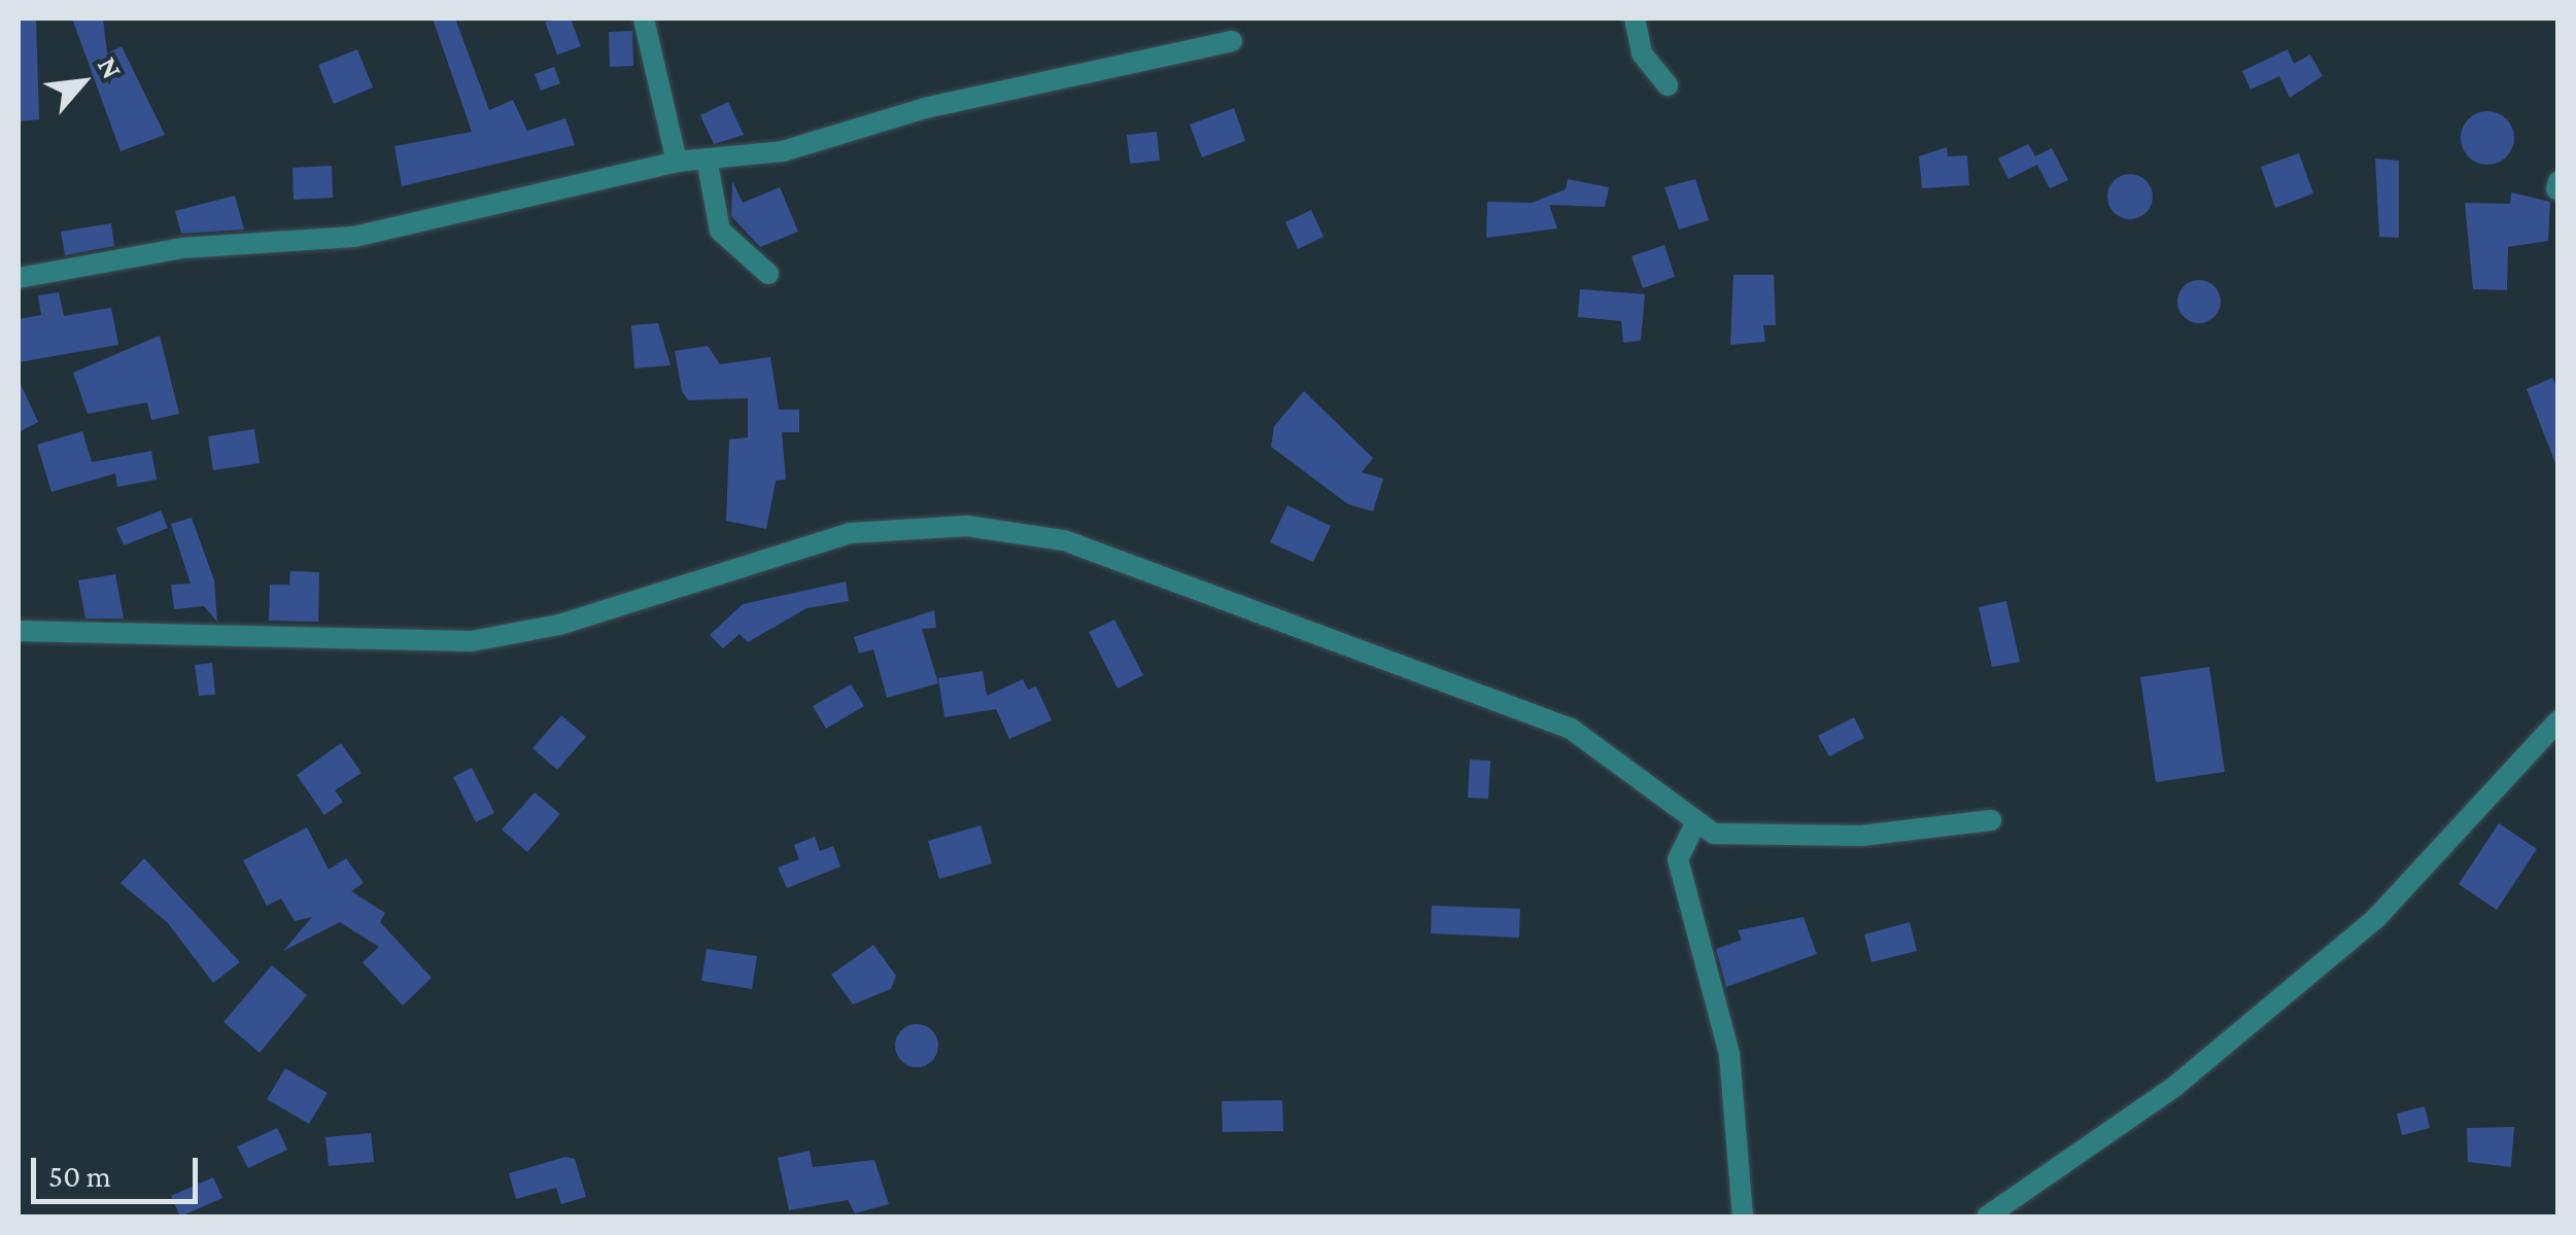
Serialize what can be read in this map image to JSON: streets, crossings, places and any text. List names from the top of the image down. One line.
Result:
{"scale_bar":"50 m","north":"top right"}
